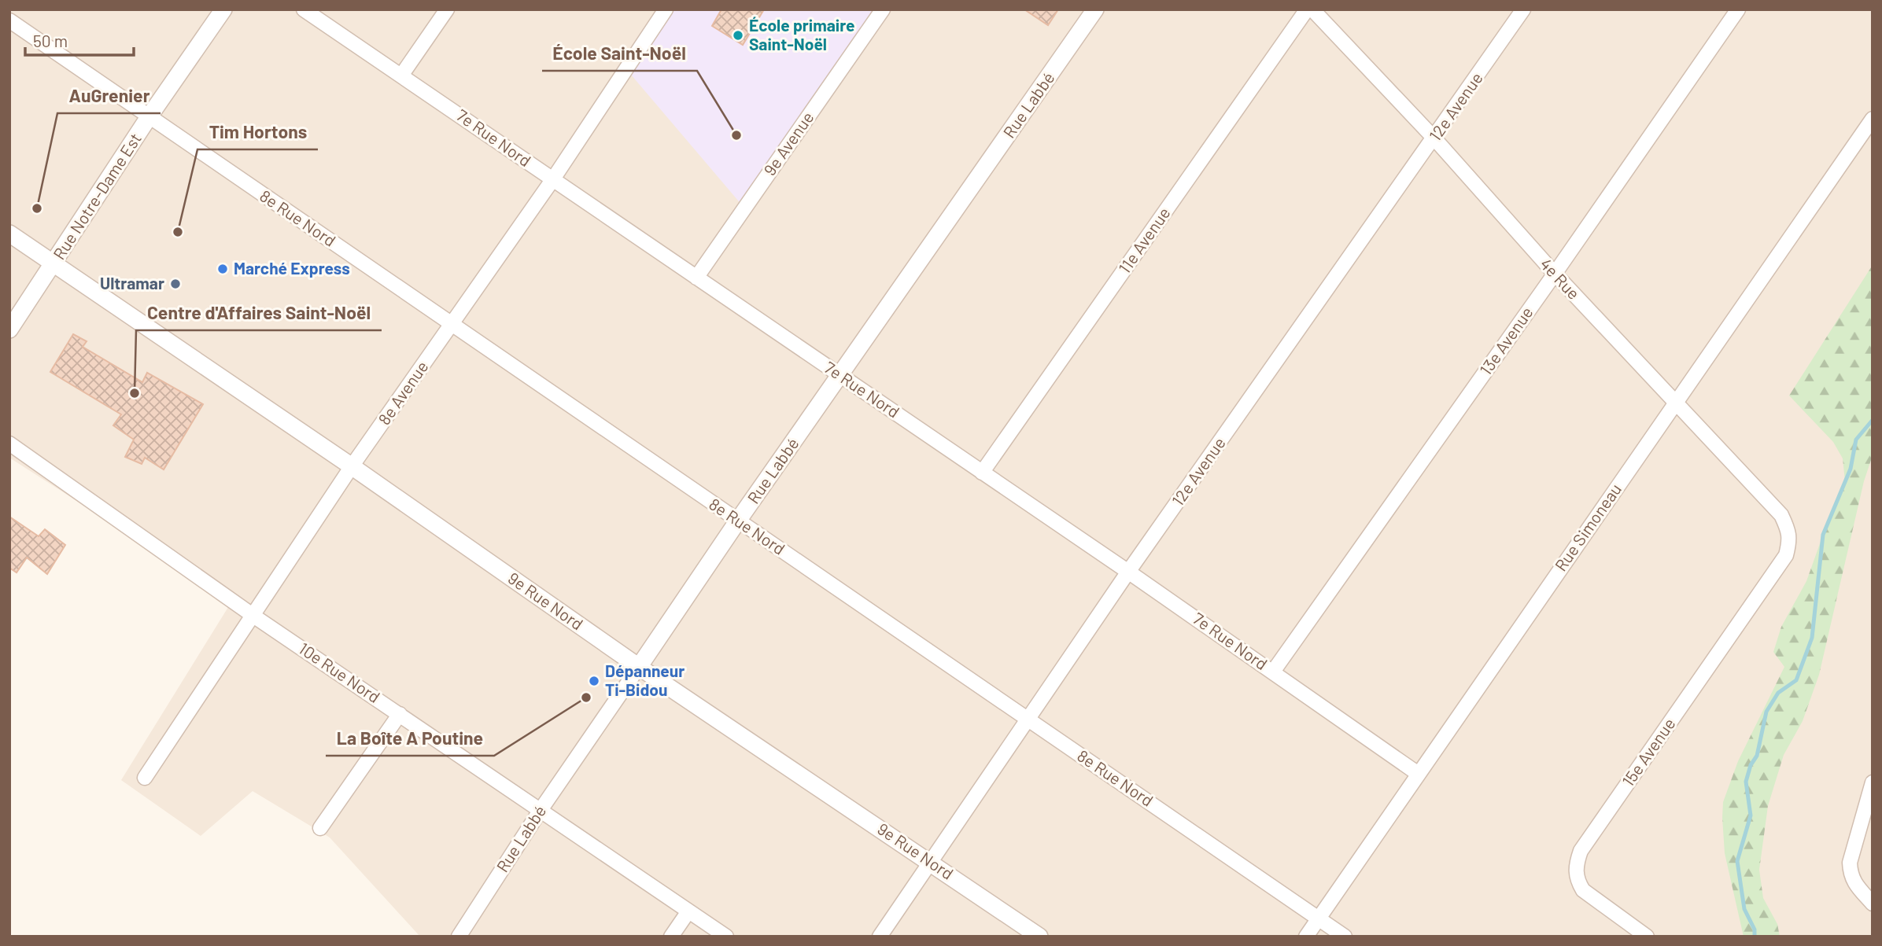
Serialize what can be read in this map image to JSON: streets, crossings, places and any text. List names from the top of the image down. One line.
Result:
{"streets":{"street":["Rue Labbé","12e Avenue","7e Rue Nord","9e Avenue","Rue Notre-Dame Est","8e Rue Nord","11e Avenue","4e Rue","13e Avenue","8e Avenue","Rue Simoneau","9e Rue Nord","10e Rue Nord","15e Avenue"]},"crossings":[["Rue Labbé","7e Rue Nord"],["Rue Labbé","8e Rue Nord"],["Rue Labbé","9e Rue Nord"],["Rue Labbé","10e Rue Nord"],["12e Avenue","7e Rue Nord"],["12e Avenue","8e Rue Nord"],["12e Avenue","4e Rue"],["12e Avenue","9e Rue Nord"],["7e Rue Nord","9e Avenue"],["7e Rue Nord","11e Avenue"],["7e Rue Nord","13e Avenue"],["7e Rue Nord","8e Avenue"],["7e Rue Nord","Rue Simoneau"],["Rue Notre-Dame Est","8e Rue Nord"],["Rue Notre-Dame Est","9e Rue Nord"],["8e Rue Nord","8e Avenue"],["8e Rue Nord","Rue Simoneau"],["4e Rue","13e Avenue"],["4e Rue","Rue Simoneau"],["4e Rue","15e Avenue"],["8e Avenue","9e Rue Nord"],["8e Avenue","10e Rue Nord"]],"places":["École primaire Saint-Noël","École Saint-Noël","AuGrenier","Tim Hortons","Marché Express","Ultramar","Centre d'Affaires Saint-Noël","Dépanneur Ti-Bidou","La Boîte A Poutine"],"scale_bar":"50 m"}
